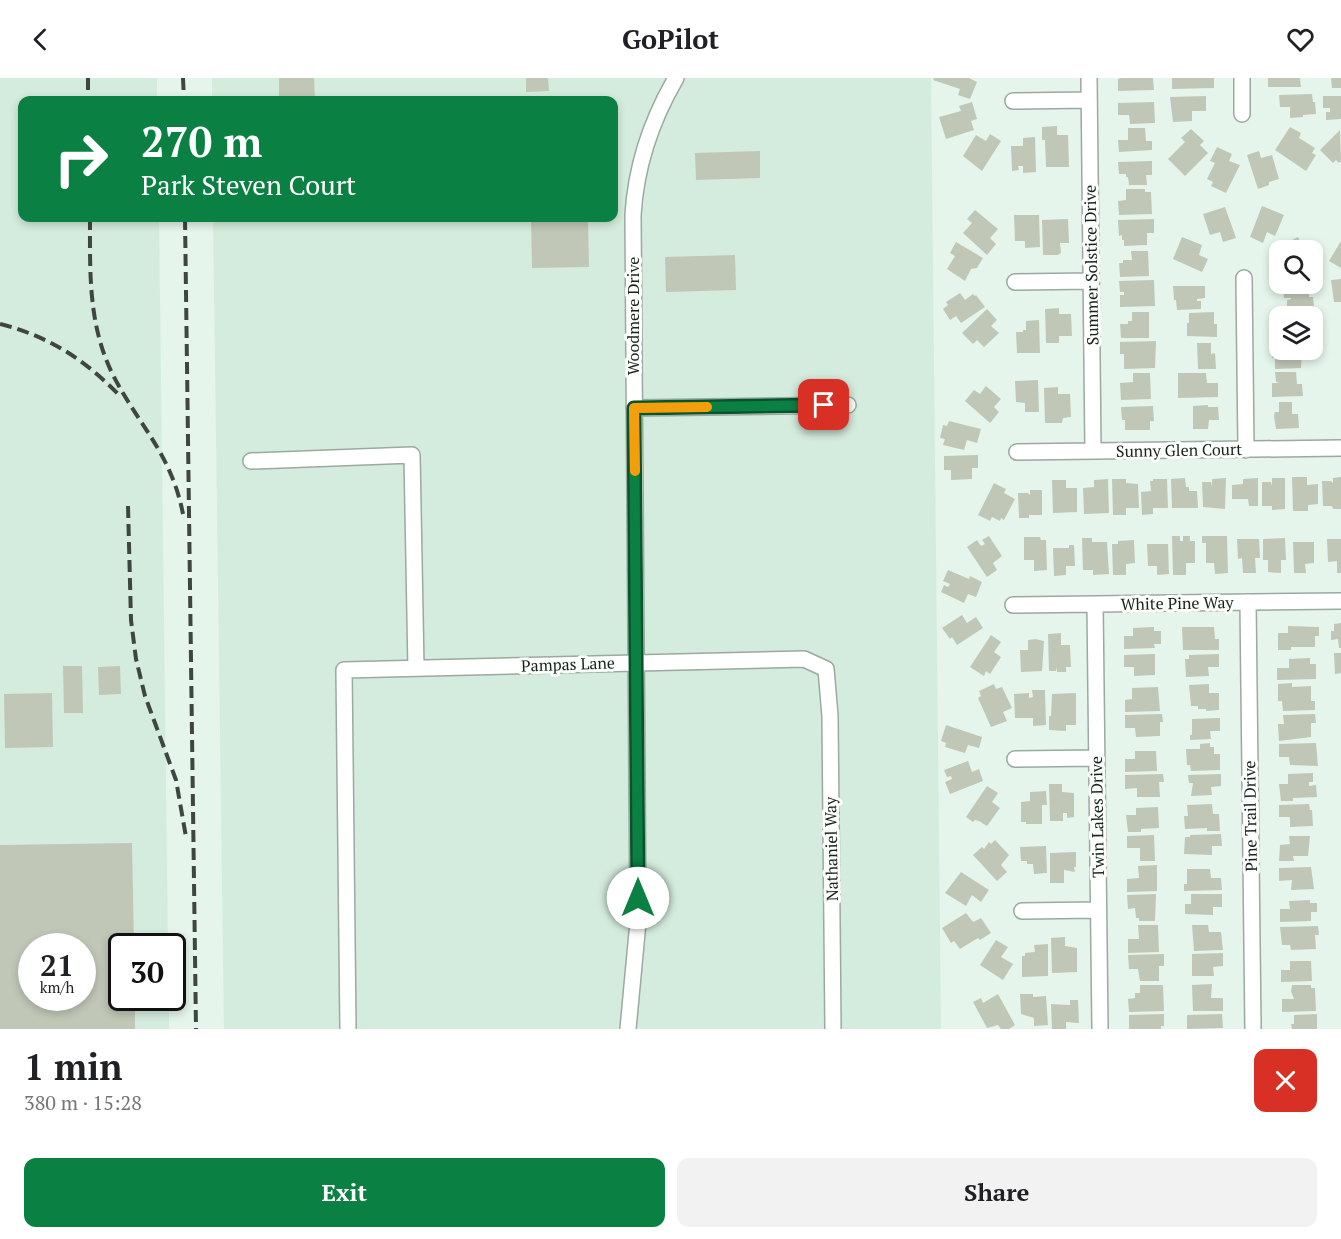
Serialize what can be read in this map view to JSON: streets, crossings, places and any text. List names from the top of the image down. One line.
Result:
{"streets":{"street":["Summer Solstice Drive","Woodmere Drive","Sunny Glen Court","White Pine Way","Pampas Lane","Pine Trail Drive","Twin Lakes Drive","Nathaniel Way"]},"crossings":[["Summer Solstice Drive","Sunny Glen Court"],["Woodmere Drive","Pampas Lane"],["White Pine Way","Pine Trail Drive"],["White Pine Way","Twin Lakes Drive"],["Pampas Lane","Nathaniel Way"]],"page":{"header":"GoPilot","turn":["270 m","Park Steven Court"],"speed":"21 km/h","limit":"30","heading":["1 min","380 m · 15:28"],"buttons":["Exit","Share"]}}
